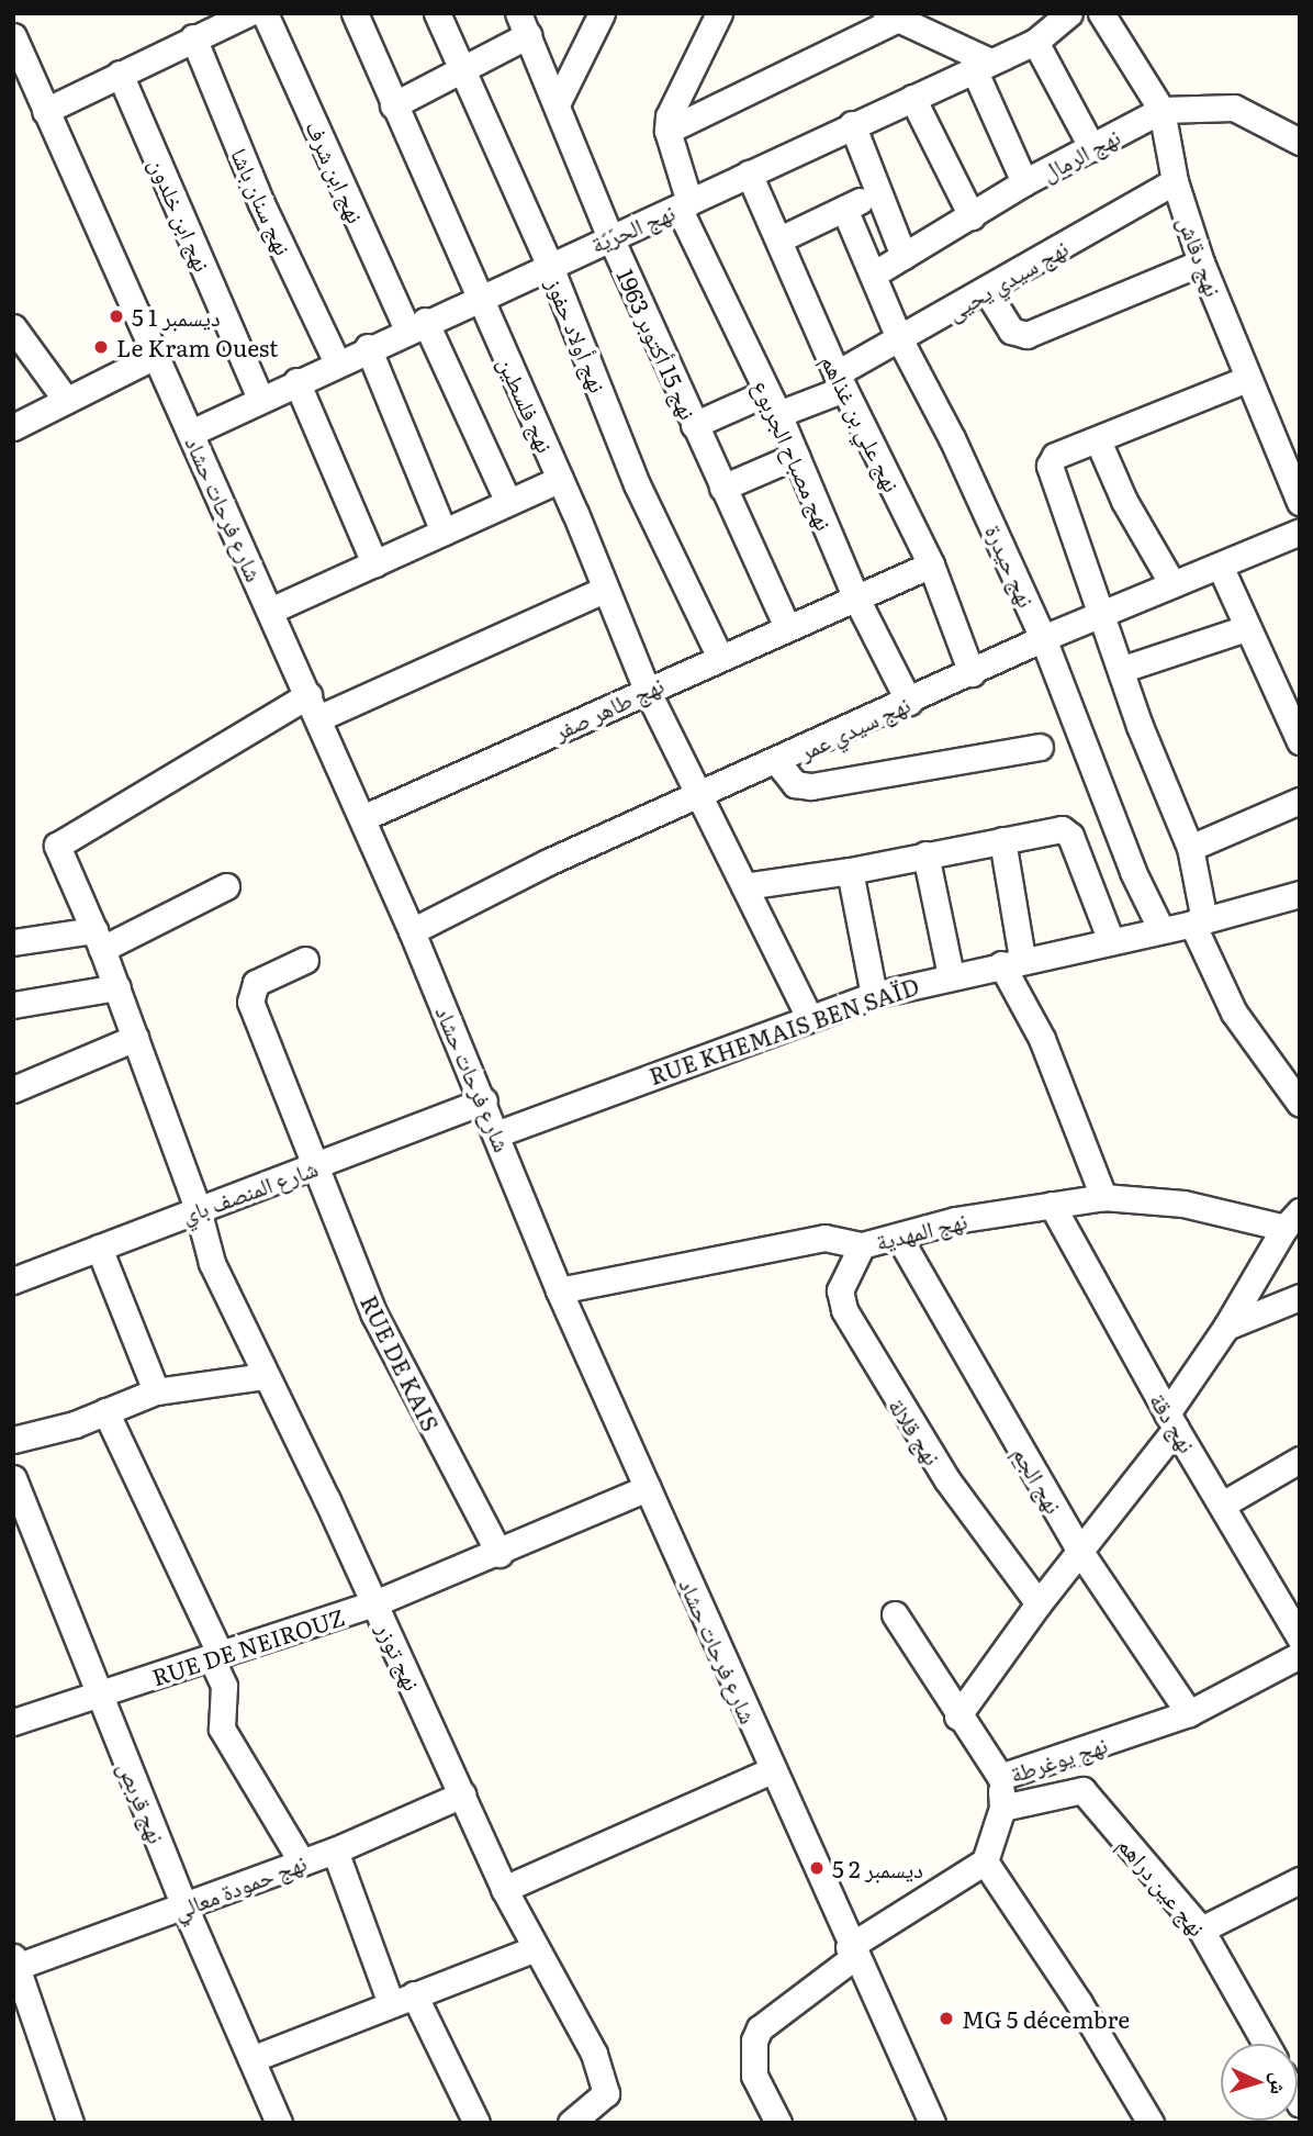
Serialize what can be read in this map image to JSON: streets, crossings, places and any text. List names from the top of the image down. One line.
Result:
{"streets":{"street":["نهج الرمال","نهج ابن شرف","نهج سنان باشا","نهج ابن خلدون","نهج الحرّيّة","نهج دقاش","نهج سيدي يحيى","نهج أولاد حفوز","نهج 15 أكتوبر 1963","نهج فلسطين","نهج علي بن غذاهم","نهج مصباح الجربوع","شارع فرحات حشاد","نهج حيدرة","نهج طاهر صفر","نهج سيدي عمر","RUE KHEMAIS BEN SAÏD","شارع المنصف باي","نهج المهدية","RUE DE KAIS","نهج دقة","نهج قلالة","نهج الجم","RUE DE NEIROUZ","نهج توزر","نهج يوغرطة","نهج قربص","نهج حمودة معالي","نهج عين دراهم"]},"crossings":[["نهج الرمال","نهج دقاش"],["نهج الرمال","نهج حيدرة"],["نهج ابن شرف","نهج الحرّيّة"],["نهج سنان باشا","نهج الحرّيّة"],["نهج ابن خلدون","نهج الحرّيّة"],["نهج الحرّيّة","نهج أولاد حفوز"],["نهج الحرّيّة","نهج 15 أكتوبر 1963"],["نهج الحرّيّة","نهج فلسطين"],["نهج الحرّيّة","نهج علي بن غذاهم"],["نهج الحرّيّة","نهج مصباح الجربوع"],["نهج الحرّيّة","شارع فرحات حشاد"],["نهج دقاش","نهج سيدي يحيى"],["نهج سيدي يحيى","نهج 15 أكتوبر 1963"],["نهج سيدي يحيى","نهج علي بن غذاهم"],["نهج سيدي يحيى","نهج مصباح الجربوع"],["نهج سيدي يحيى","نهج حيدرة"],["نهج أولاد حفوز","نهج طاهر صفر"],["نهج 15 أكتوبر 1963","نهج طاهر صفر"],["نهج فلسطين","نهج طاهر صفر"],["نهج فلسطين","نهج سيدي عمر"],["نهج فلسطين","RUE KHEMAIS BEN SAÏD"],["نهج علي بن غذاهم","نهج طاهر صفر"],["نهج علي بن غذاهم","نهج سيدي عمر"],["نهج مصباح الجربوع","نهج طاهر صفر"],["نهج مصباح الجربوع","نهج سيدي عمر"],["شارع فرحات حشاد","نهج طاهر صفر"],["شارع فرحات حشاد","نهج سيدي عمر"],["شارع فرحات حشاد","RUE KHEMAIS BEN SAÏD"],["شارع فرحات حشاد","شارع المنصف باي"],["شارع فرحات حشاد","نهج المهدية"],["شارع فرحات حشاد","RUE DE NEIROUZ"],["شارع فرحات حشاد","نهج توزر"],["نهج حيدرة","نهج سيدي عمر"],["نهج حيدرة","RUE KHEMAIS BEN SAÏD"],["شارع المنصف باي","RUE DE KAIS"],["شارع المنصف باي","نهج توزر"],["نهج المهدية","نهج دقة"],["نهج المهدية","نهج قلالة"],["نهج المهدية","نهج الجم"],["RUE DE KAIS","RUE DE NEIROUZ"],["نهج الجم","نهج يوغرطة"],["RUE DE NEIROUZ","نهج توزر"],["RUE DE NEIROUZ","نهج قربص"],["نهج توزر","نهج حمودة معالي"],["نهج يوغرطة","نهج عين دراهم"],["نهج قربص","نهج حمودة معالي"]],"places":["5 ديسمبر 1","Le Kram Ouest","5 ديسمبر 2","MG 5 décembre"],"north":"right"}
